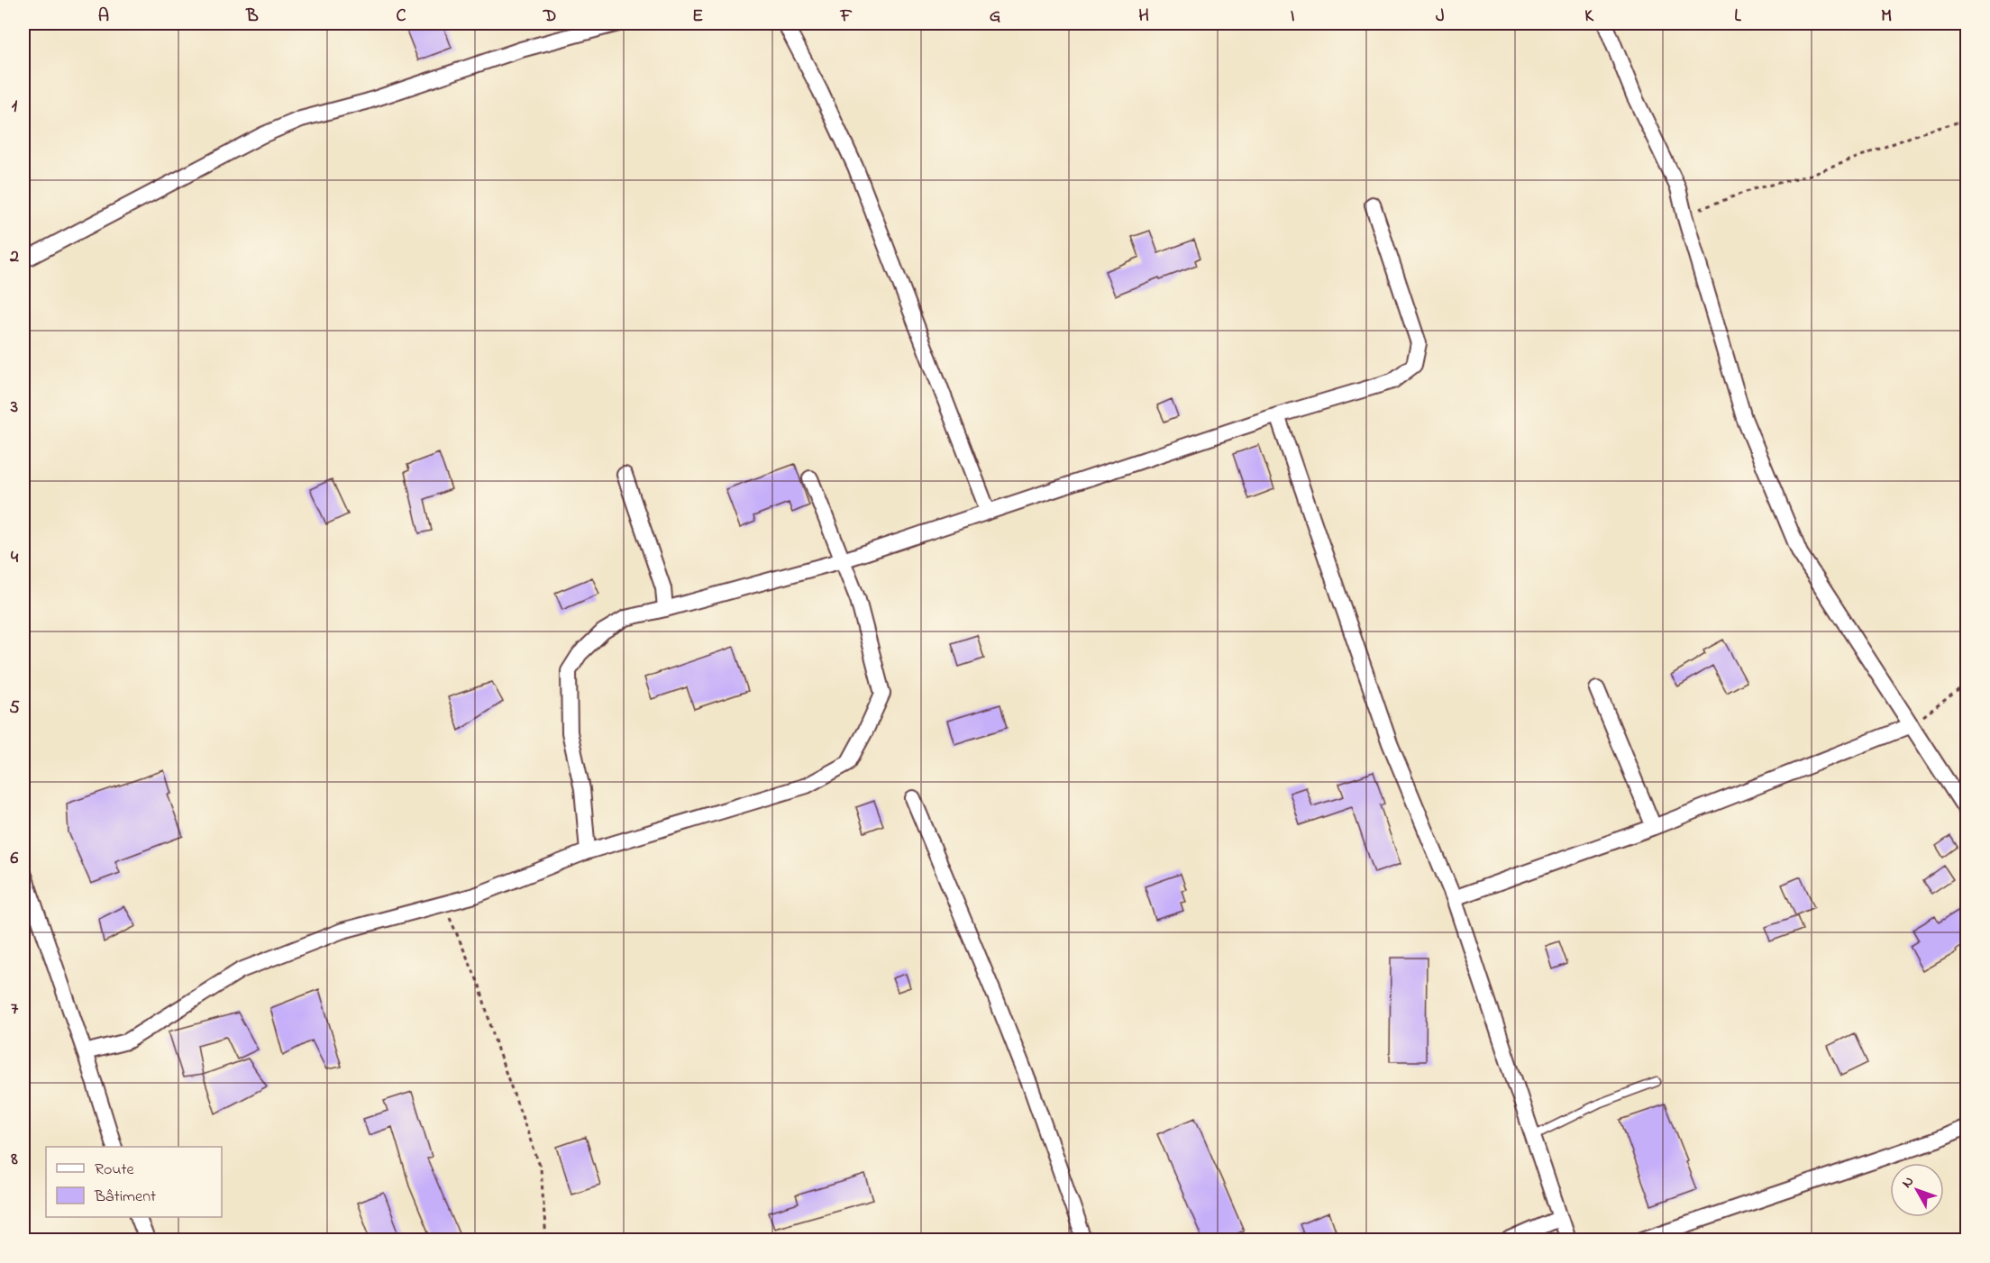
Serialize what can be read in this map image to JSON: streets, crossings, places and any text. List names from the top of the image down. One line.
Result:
{"legend":["Route","Bâtiment"],"north":"top left","grid":{"columns":["A","B","C","D","E","F","G","H","I","J","K","L","M"],"rows":["1","2","3","4","5","6","7","8"]}}
